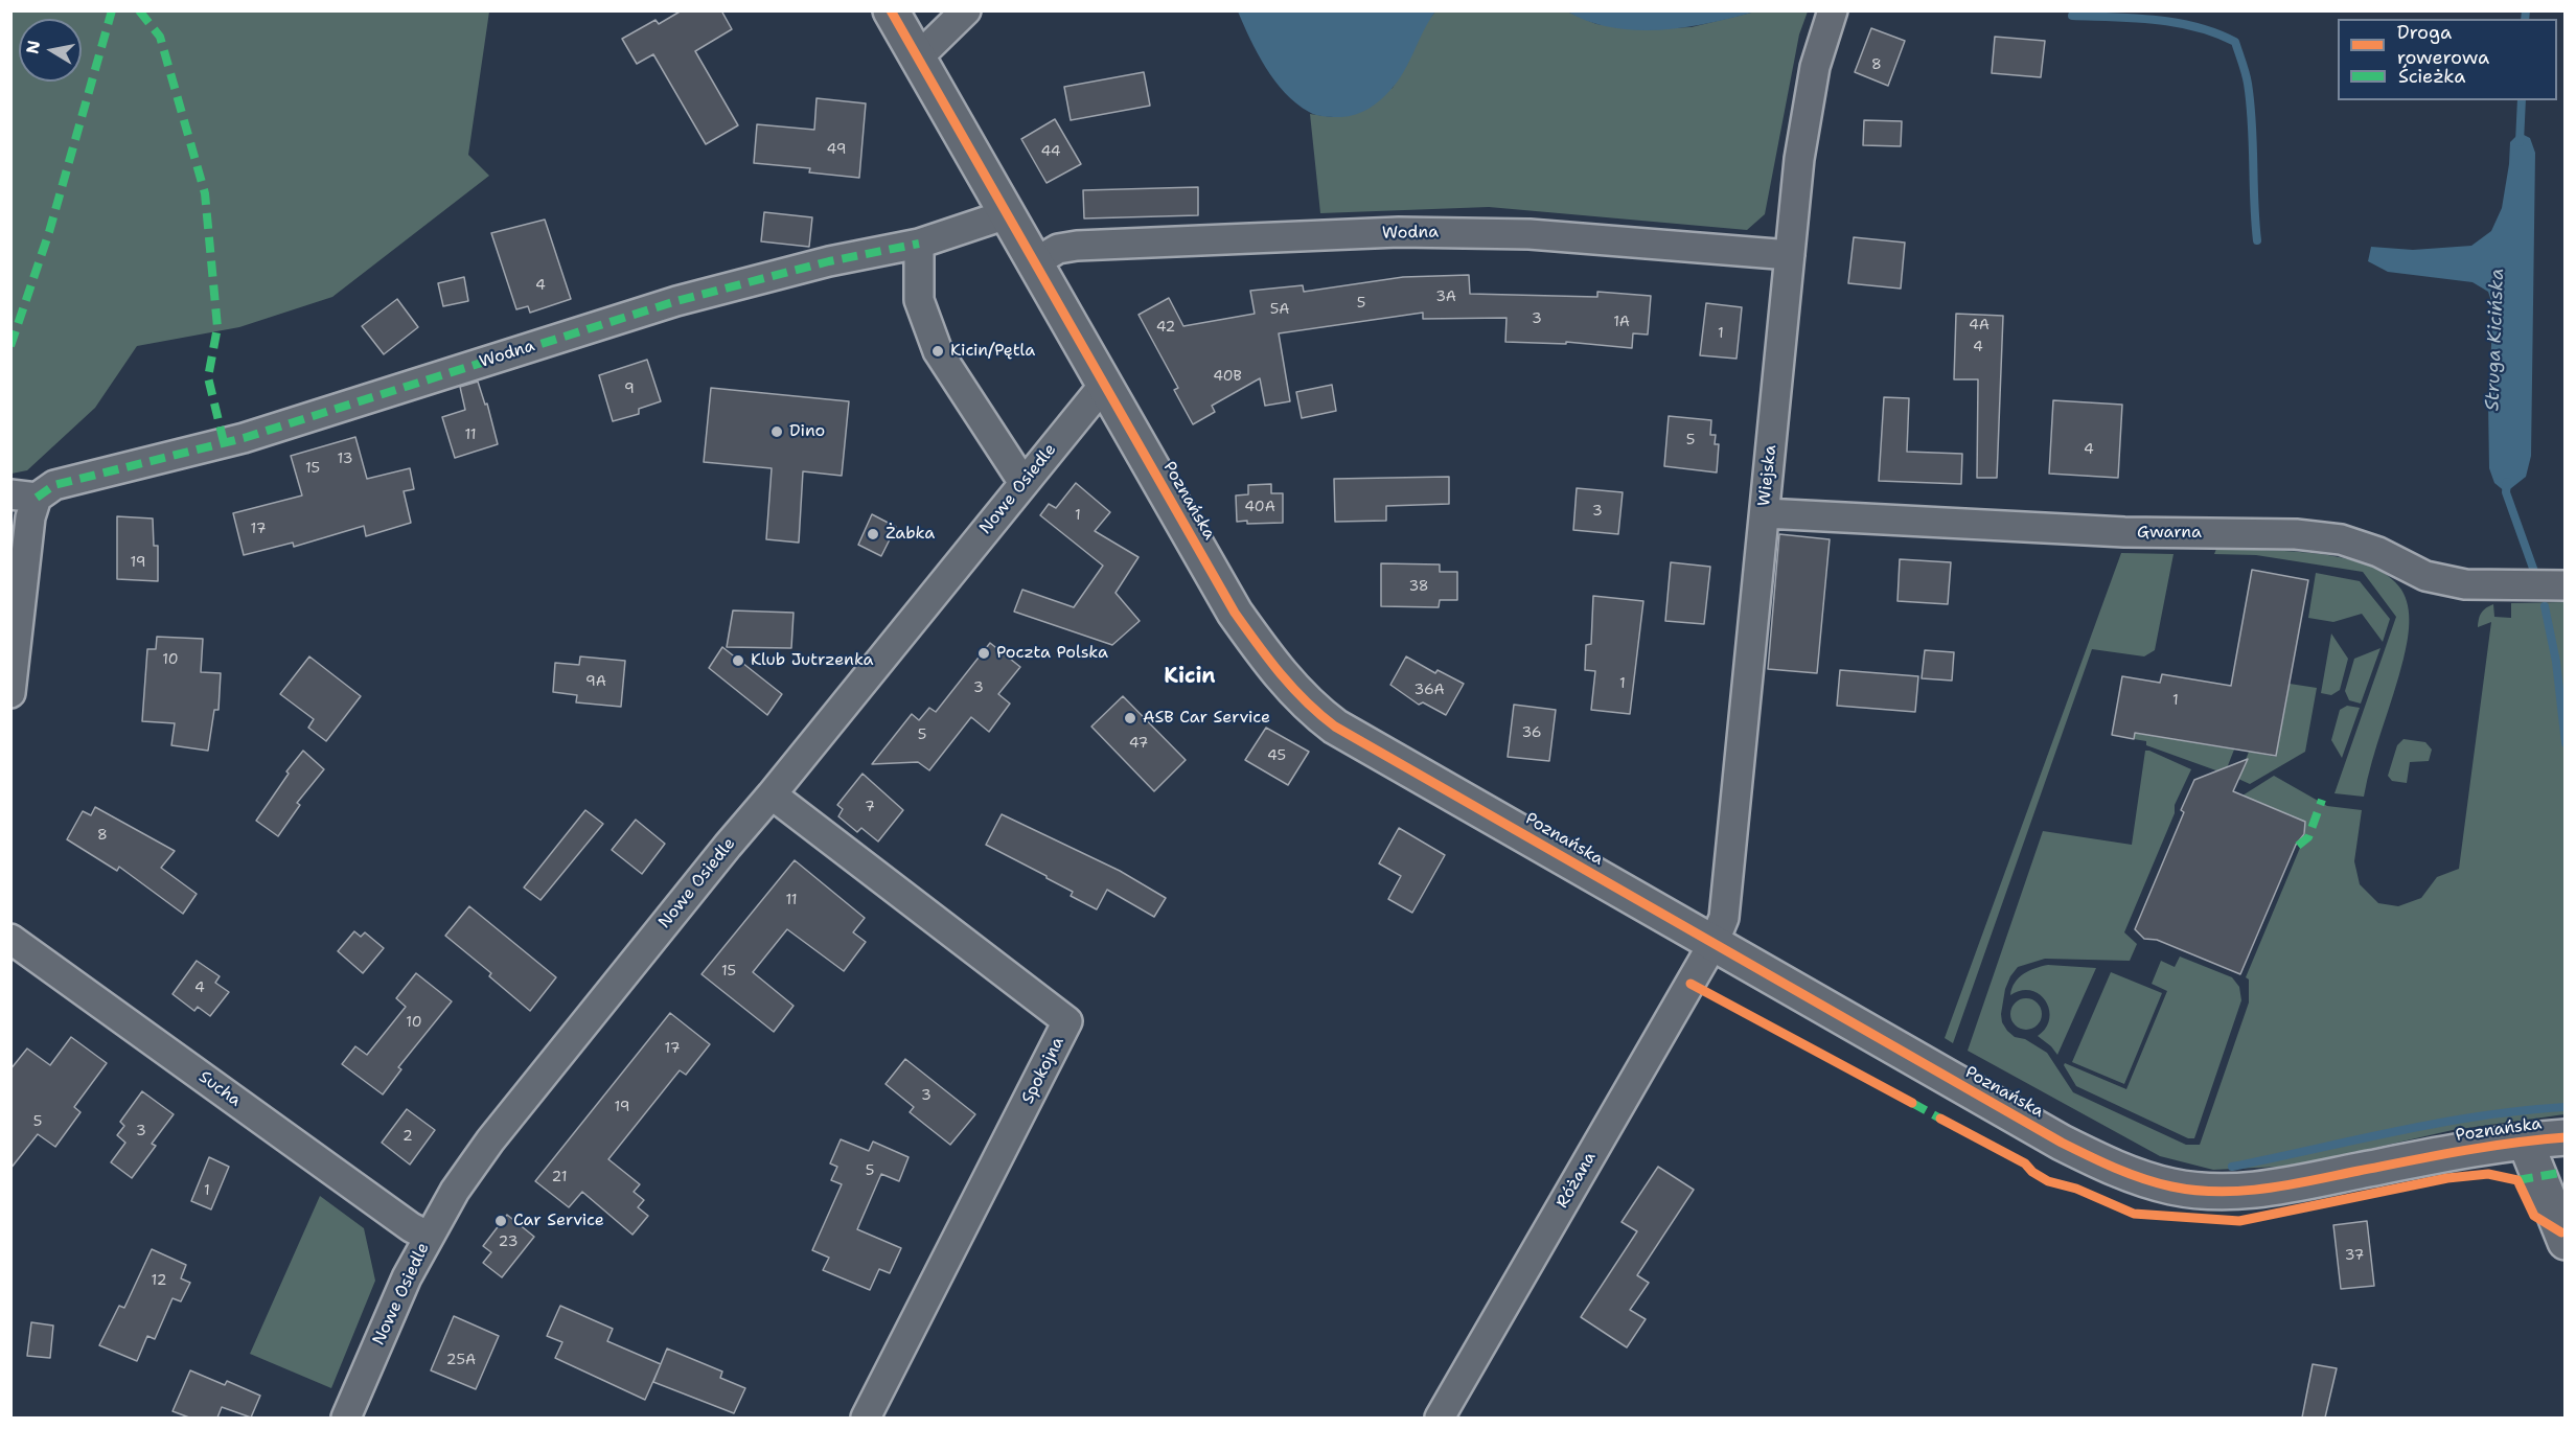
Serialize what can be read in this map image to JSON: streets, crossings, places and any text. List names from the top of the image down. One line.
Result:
{"streets":{"street":["Wodna","Wiejska","Nowe Osiedle","Poznańska","Gwarna","Spokojna","Sucha","Różana"]},"crossings":[["Wodna","Wiejska"],["Wodna","Poznańska"],["Wiejska","Poznańska"],["Wiejska","Gwarna"],["Wiejska","Różana"],["Nowe Osiedle","Poznańska"],["Nowe Osiedle","Spokojna"],["Nowe Osiedle","Sucha"],["Poznańska","Różana"]],"districts":["Kicin"],"water":["Struga Kicińska"],"places":["Kicin/Pętla","Dino","Żabka","Poczta Polska","Klub Jutrzenka","ASB Car Service","Car Service"],"house_numbers":["8","49","44","4","3A","5","5A","3","1A","4A","42","1","4","40B","9","11","5","4","13","15","40A","3","1","17","19","38","10","9A","1","3","36A","1","36","5","47","45","7","8","11","15","4","10","17","3","19","5","3","2","5","21","1","23","37","12","25A"],"legend":["Droga rowerowa","Ścieżka"],"north":"left"}
